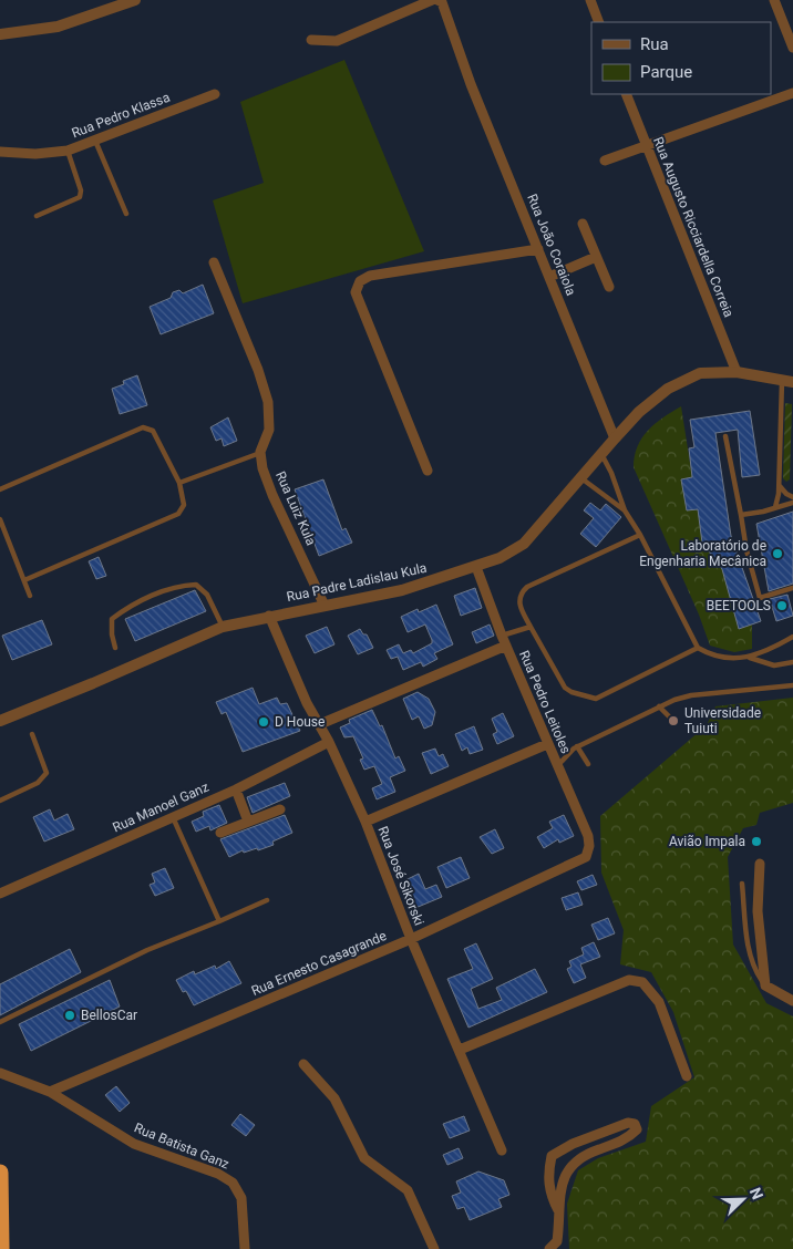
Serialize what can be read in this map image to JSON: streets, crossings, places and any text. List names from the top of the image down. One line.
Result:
{"streets":{"street":["Rua Pedro Klassa","Rua Augusto Ricciardella Correia","Rua João Coraiola","Rua Luiz Kula","Rua Padre Ladislau Kula","Rua Pedro Leitoles","Rua Manoel Ganz","Rua José Sikorski","Rua Ernesto Casagrande","Rua Batista Ganz"]},"crossings":[["Rua Augusto Ricciardella Correia","Rua Padre Ladislau Kula"],["Rua João Coraiola","Rua Padre Ladislau Kula"],["Rua Luiz Kula","Rua Padre Ladislau Kula"],["Rua Padre Ladislau Kula","Rua Pedro Leitoles"],["Rua Padre Ladislau Kula","Rua José Sikorski"],["Rua Pedro Leitoles","Rua Ernesto Casagrande"],["Rua Manoel Ganz","Rua José Sikorski"],["Rua José Sikorski","Rua Ernesto Casagrande"],["Rua Ernesto Casagrande","Rua Batista Ganz"]],"places":["Laboratório de Engenharia Mecânica","BEETOOLS","Universidade Tuiuti","D House","Avião Impala","BellosCar"],"legend":["Rua","Parque"],"north":"top right"}
